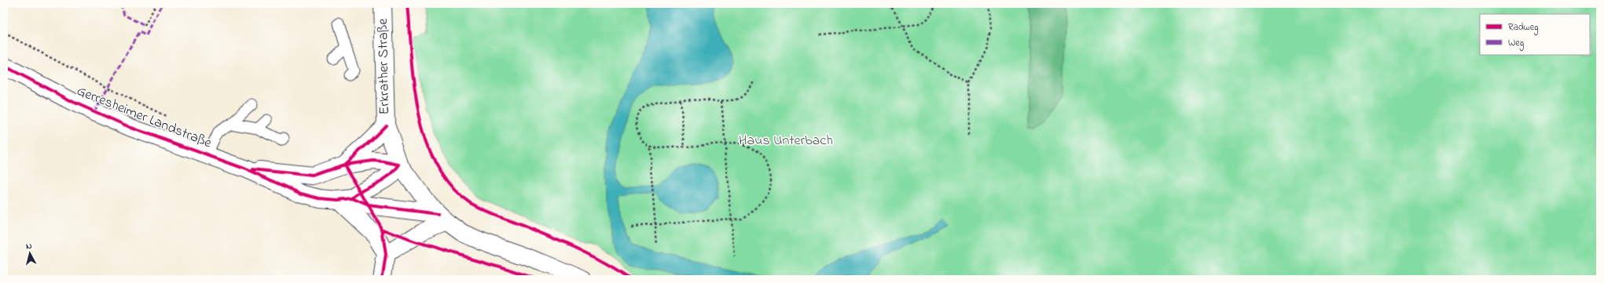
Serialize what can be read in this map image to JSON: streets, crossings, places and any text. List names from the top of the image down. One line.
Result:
{"streets":{"street":["Erkrather Straße","Gerresheimer Landstraße"]},"crossings":[["Erkrather Straße","Gerresheimer Landstraße"]],"parks":["Haus Unterbach"],"legend":["Radweg","Weg"],"north":"top"}
